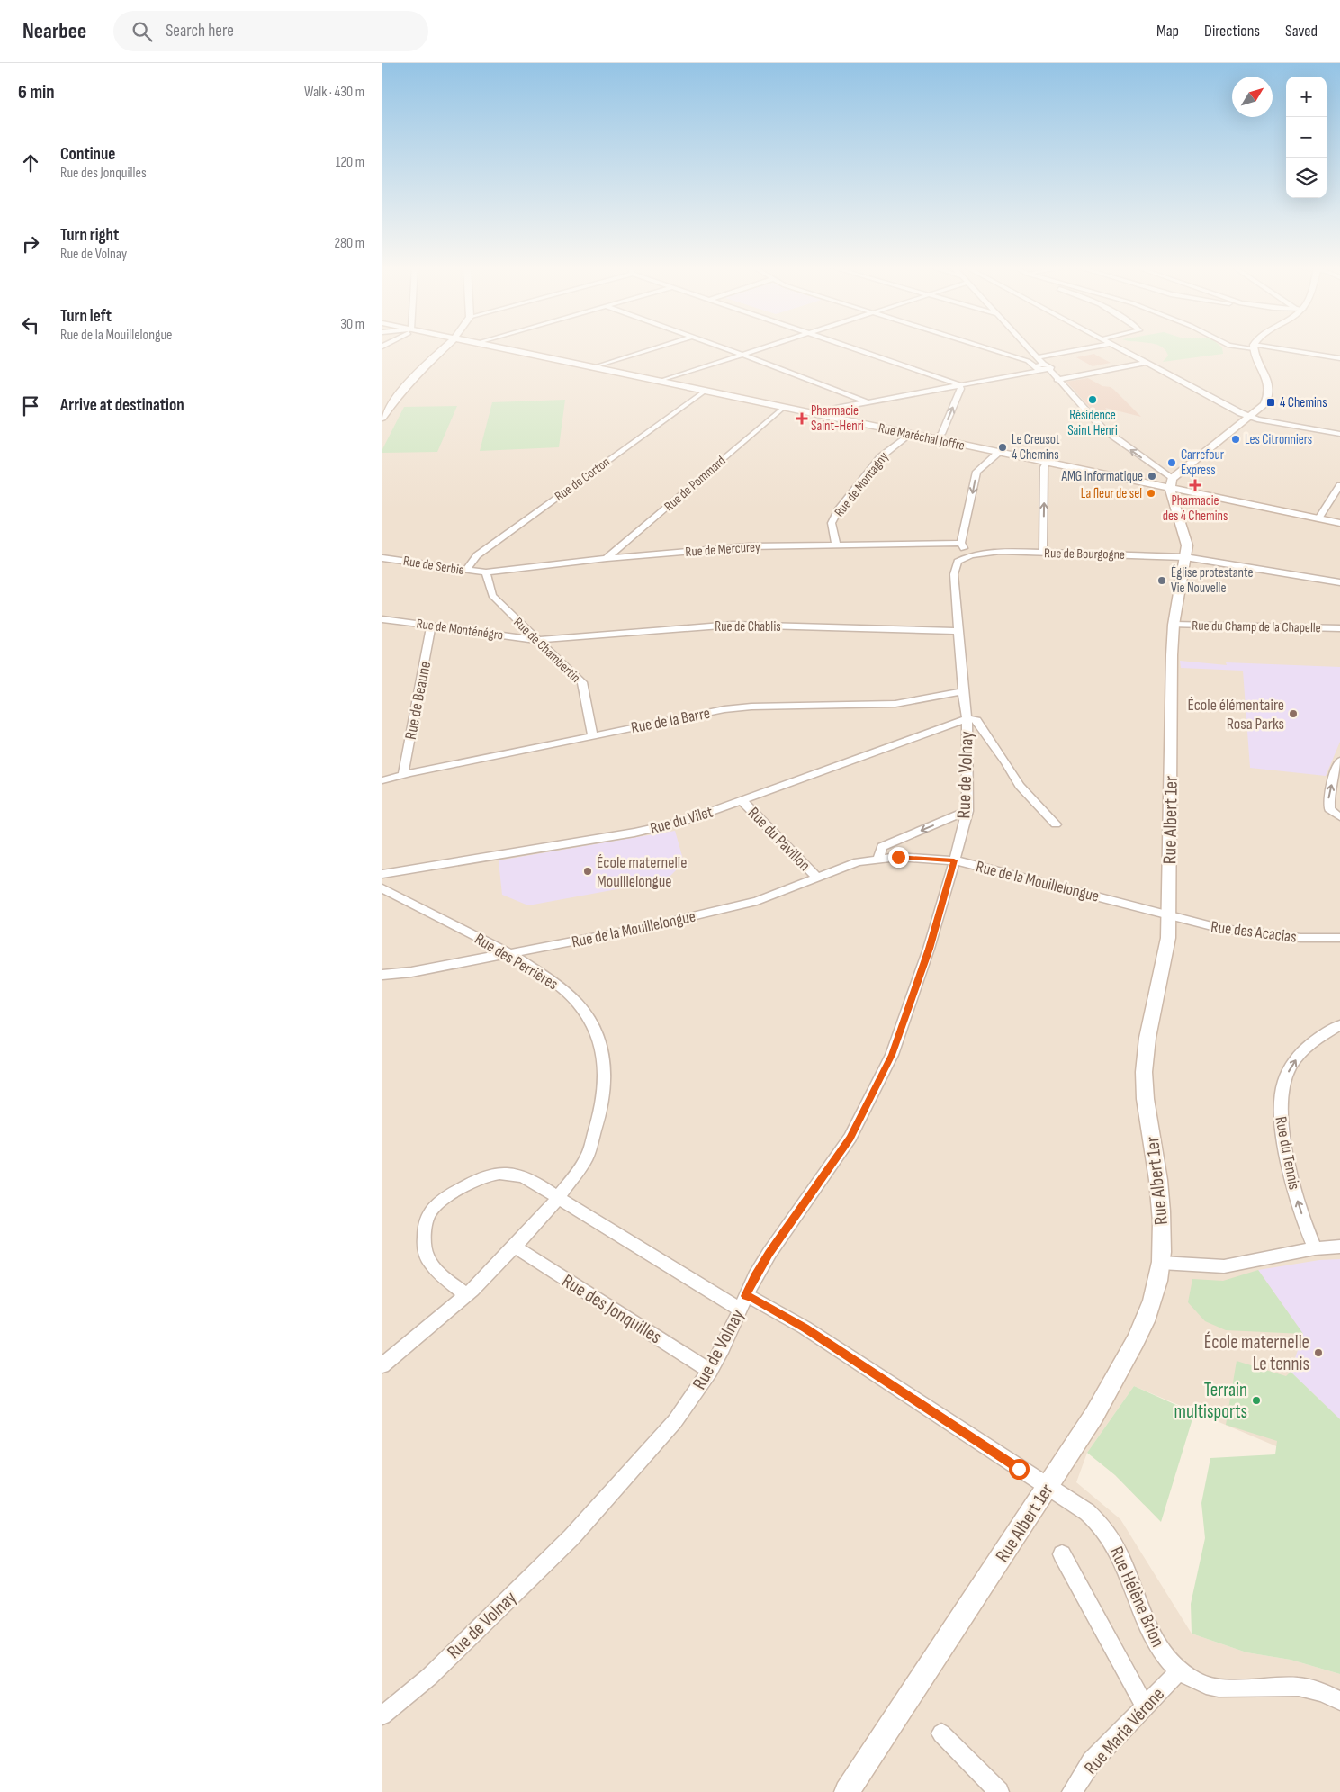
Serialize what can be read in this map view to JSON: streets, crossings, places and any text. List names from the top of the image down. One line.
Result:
{"streets":{"main road":["Rue Maréchal Joffre","Rue Albert 1er"],"street":["Rue de Corton","Rue de Pommard","Rue de Montagny","Rue de Mercurey","Rue de Bourgogne","Rue de Serbie","Rue de Chablis","Rue du Champ de la Chapelle","Rue de Monténégro","Rue de Chambertin","Rue de Beaune","Rue de la Barre","Rue de Volnay","Rue du Vilet","Rue du Pavillon","Rue de la Mouillelongue","Rue des Acacias","Rue des Perrières","Rue du Tennis","Rue des Jonquilles","Rue Hélène Brion","Rue Maria Vérone"]},"crossings":[["Rue Maréchal Joffre","Rue de Corton"],["Rue Maréchal Joffre","Rue de Pommard"],["Rue Maréchal Joffre","Rue de Montagny"],["Rue Maréchal Joffre","Rue Albert 1er"],["Rue de Corton","Rue de Serbie"],["Rue de Pommard","Rue de Mercurey"],["Rue de Montagny","Rue de Mercurey"],["Rue de Mercurey","Rue de Serbie"],["Rue de Mercurey","Rue de Chambertin"],["Rue de Bourgogne","Rue de Volnay"],["Rue de Bourgogne","Rue Albert 1er"],["Rue de Serbie","Rue de Chambertin"],["Rue de Chablis","Rue de Monténégro"],["Rue de Chablis","Rue de Chambertin"],["Rue de Chablis","Rue de Volnay"],["Rue du Champ de la Chapelle","Rue Albert 1er"],["Rue de Monténégro","Rue de Chambertin"],["Rue de Monténégro","Rue de Beaune"],["Rue de Chambertin","Rue de la Barre"],["Rue de Beaune","Rue de la Barre"],["Rue de la Barre","Rue de Volnay"],["Rue de Volnay","Rue du Vilet"],["Rue de Volnay","Rue de la Mouillelongue"],["Rue de Volnay","Rue des Jonquilles"],["Rue du Vilet","Rue du Pavillon"],["Rue Albert 1er","Rue de la Mouillelongue"],["Rue Albert 1er","Rue des Acacias"],["Rue Albert 1er","Rue Hélène Brion"],["Rue du Pavillon","Rue de la Mouillelongue"],["Rue de la Mouillelongue","Rue des Acacias"],["Rue de la Mouillelongue","Rue des Perrières"],["Rue des Perrières","Rue des Jonquilles"],["Rue Hélène Brion","Rue Maria Vérone"]],"one_way":["Rue du Tennis"],"places":{"other":["Résidence Saint Henri","Les Citronniers","Le Creusot 4 Chemins","Carrefour Express","AMG Informatique","La fleur de sel","Église protestante Vie Nouvelle","École élémentaire Rosa Parks","École maternelle Mouillelongue","École maternelle Le tennis","Terrain multisports"],"transit":["4 Chemins"],"health":["Pharmacie Saint-Henri","Pharmacie des 4 Chemins"]},"north":"top right","page":{"header":"Nearbee","search":"Search here","nav":["Map","Directions","Saved"],"heading":["6 min","Walk · 430 m"],"map_buttons":["+","−"],"list":[["Continue","Rue des Jonquilles","120 m"],["Turn right","Rue de Volnay","280 m"],["Turn left","Rue de la Mouillelongue","30 m"],"Arrive at destination"]}}
